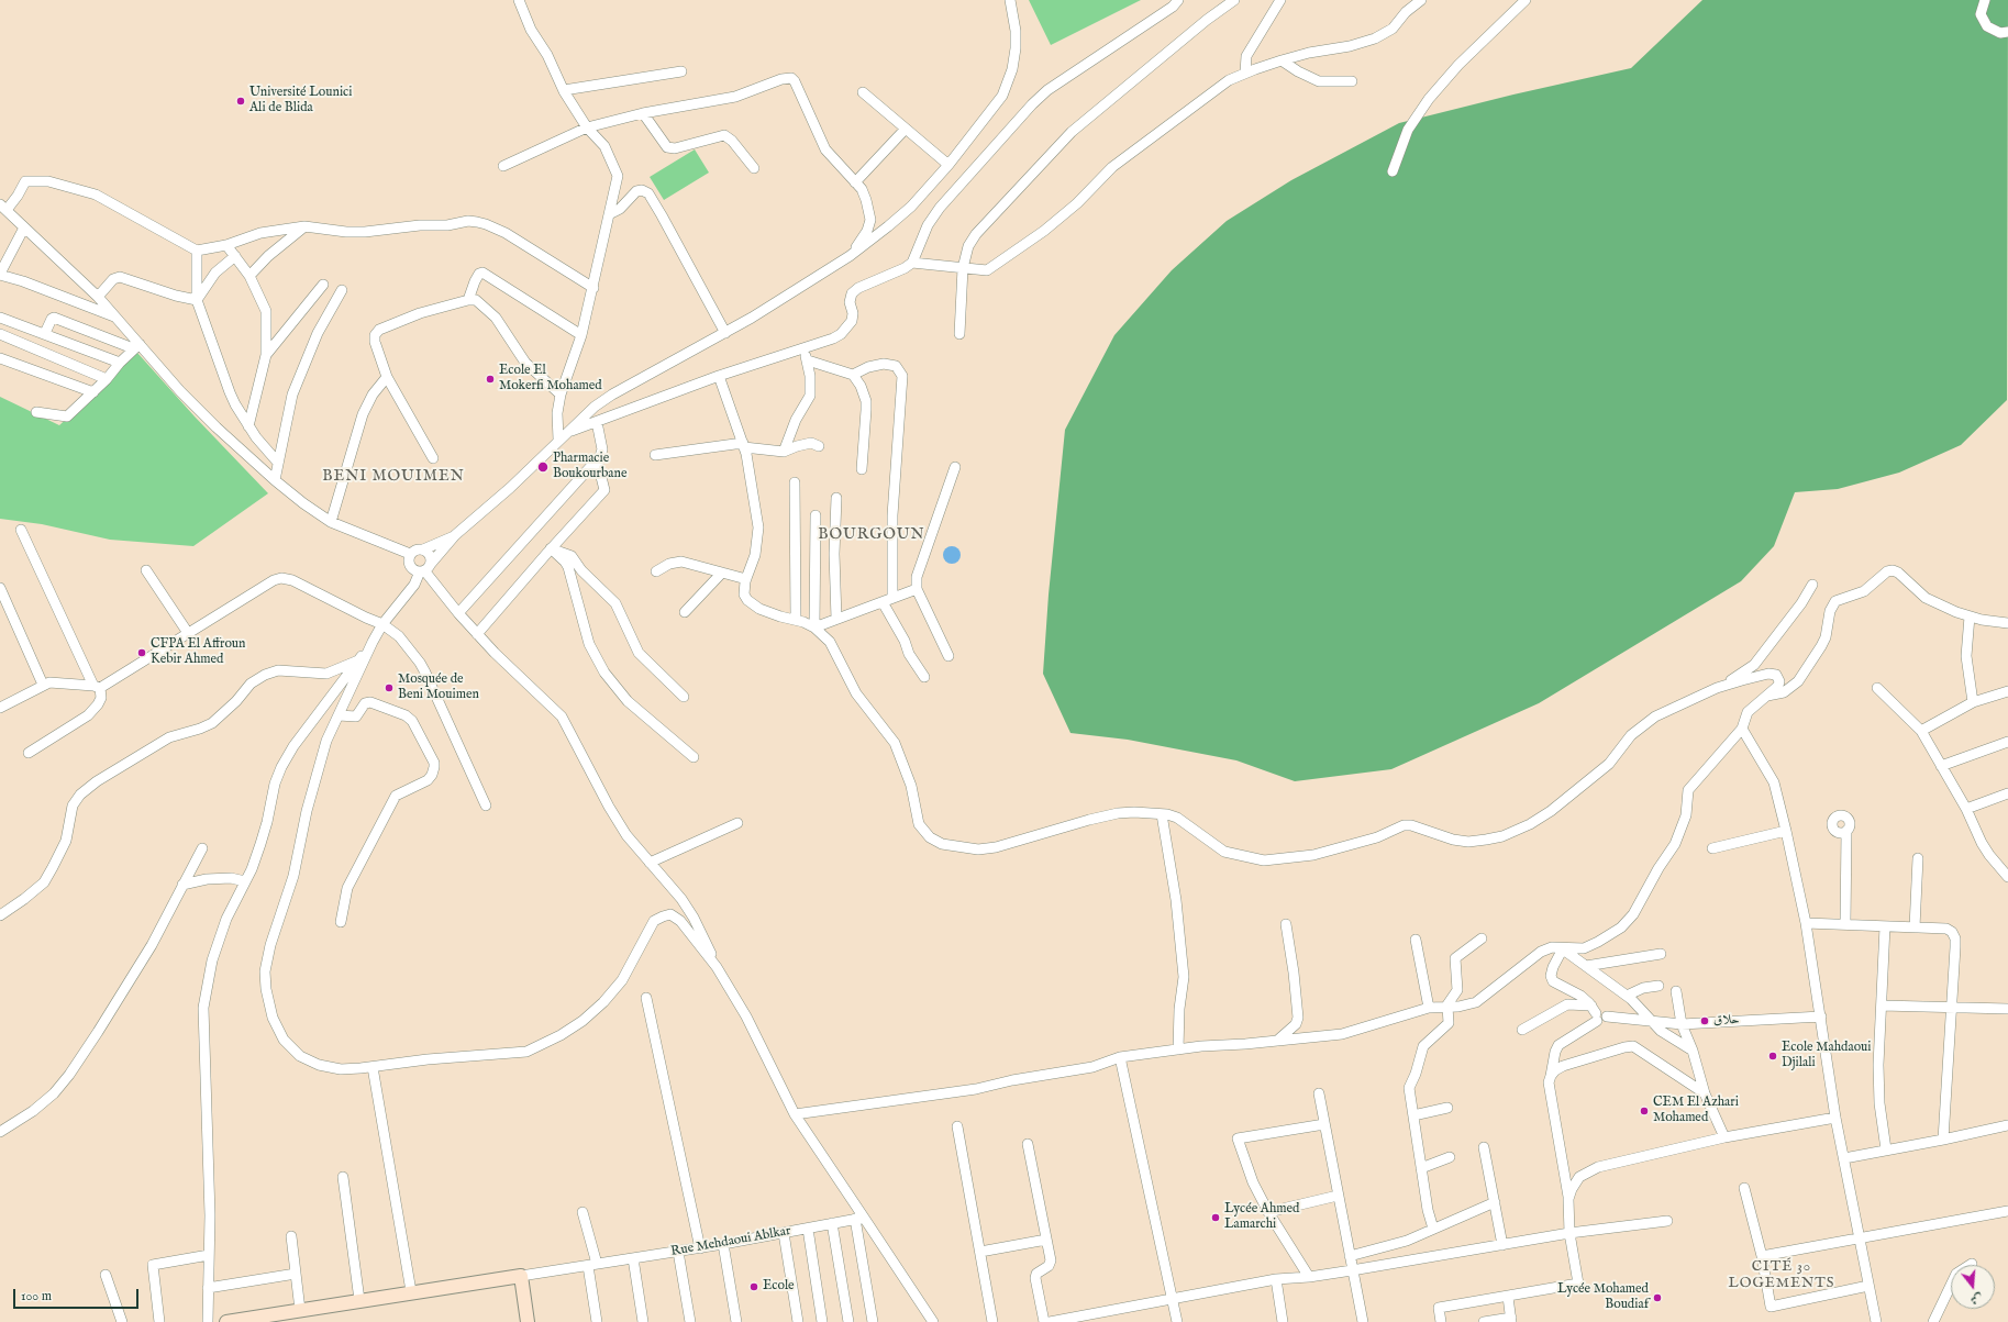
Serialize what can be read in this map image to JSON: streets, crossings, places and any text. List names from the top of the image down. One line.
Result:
{"streets":{"street":["Rue Mehdaoui Ablkar"]},"districts":["BENI MOUIMEN","BOURGOUN","CITÉ 30 LOGEMENTS"],"places":["Université Lounici Ali de Blida","Ecole El Mokerfi Mohamed","Pharmacie Boukourbane","CFPA El Affroun Kebir Ahmed","Mosquée de Beni Mouimen","حلاق","Ecole Mahdaoui Djilali","CEM El Azhari Mohamed","Lycée Ahmed Lamarchi","Ecole","Lycée Mohamed Boudiaf"],"scale_bar":"100 m","north":"bottom"}
